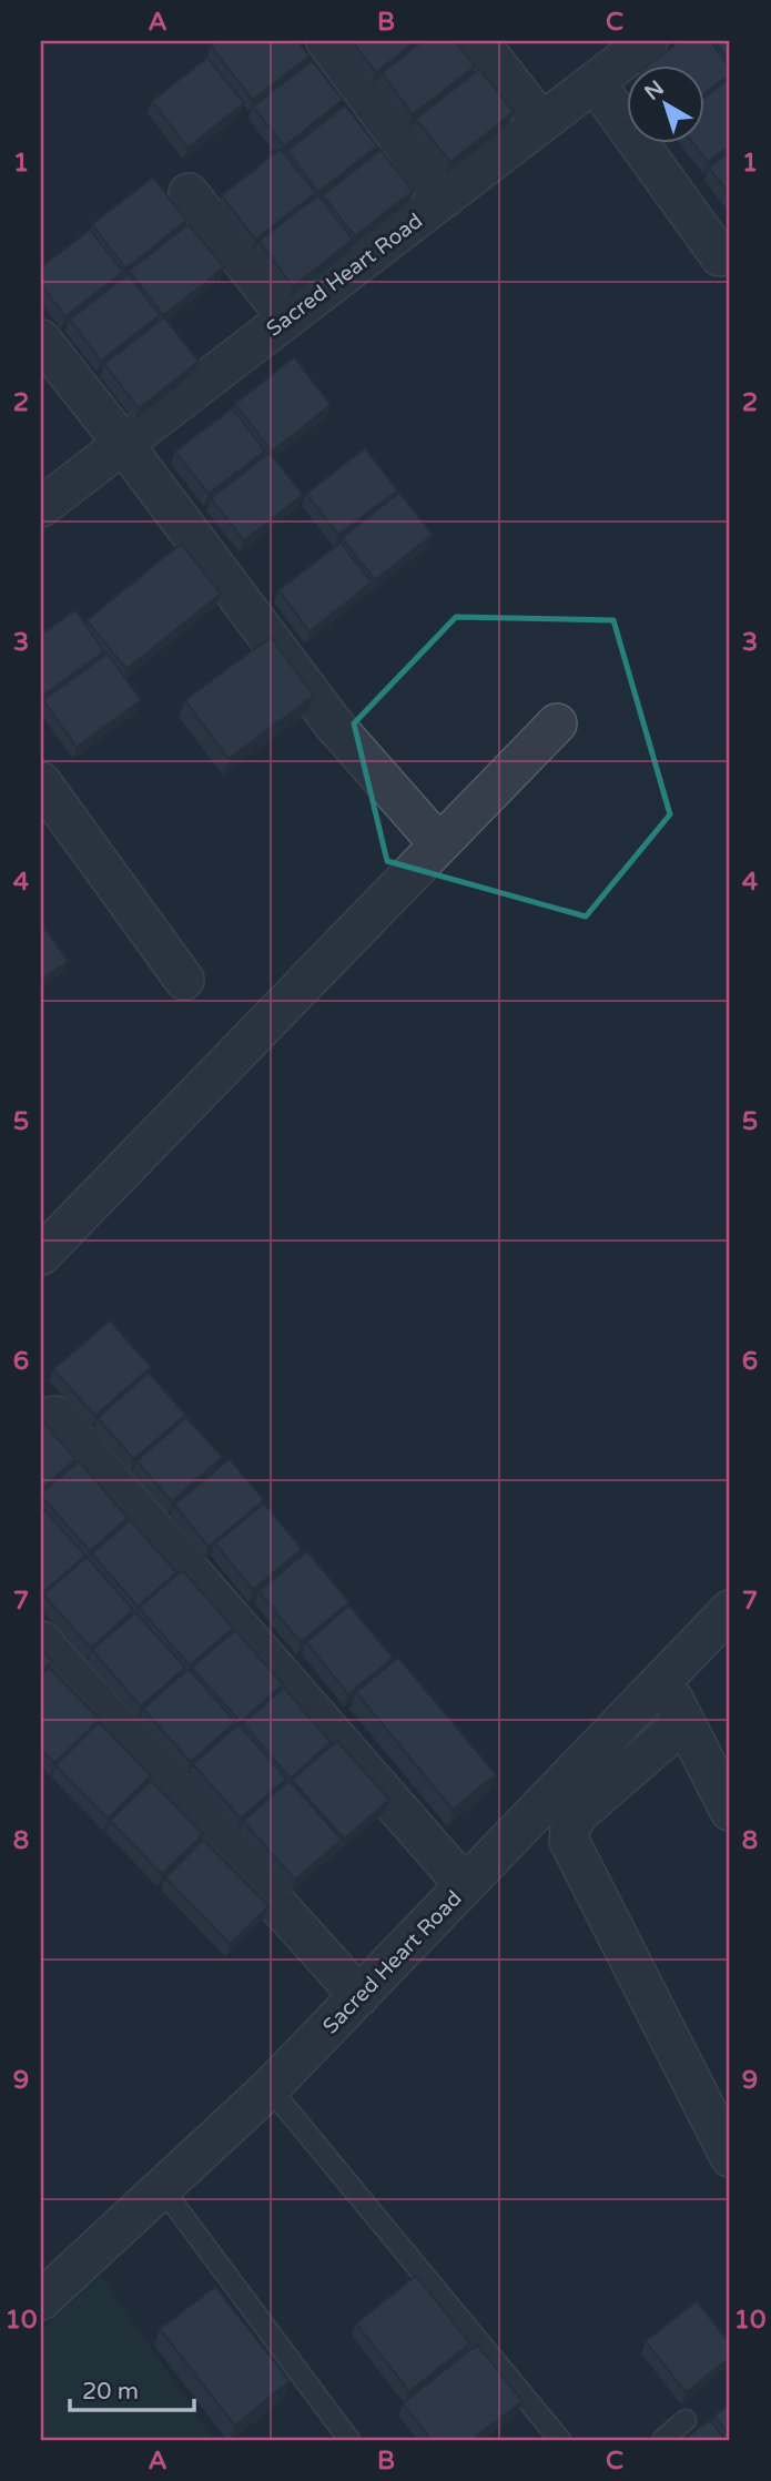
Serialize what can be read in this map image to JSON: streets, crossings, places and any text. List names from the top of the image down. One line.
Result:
{"streets":{"street":["Sacred Heart Road"]},"scale_bar":"20 m","north":"top left","grid":{"columns":["A","B","C"],"rows":["1","2","3","4","5","6","7","8","9","10"]}}
